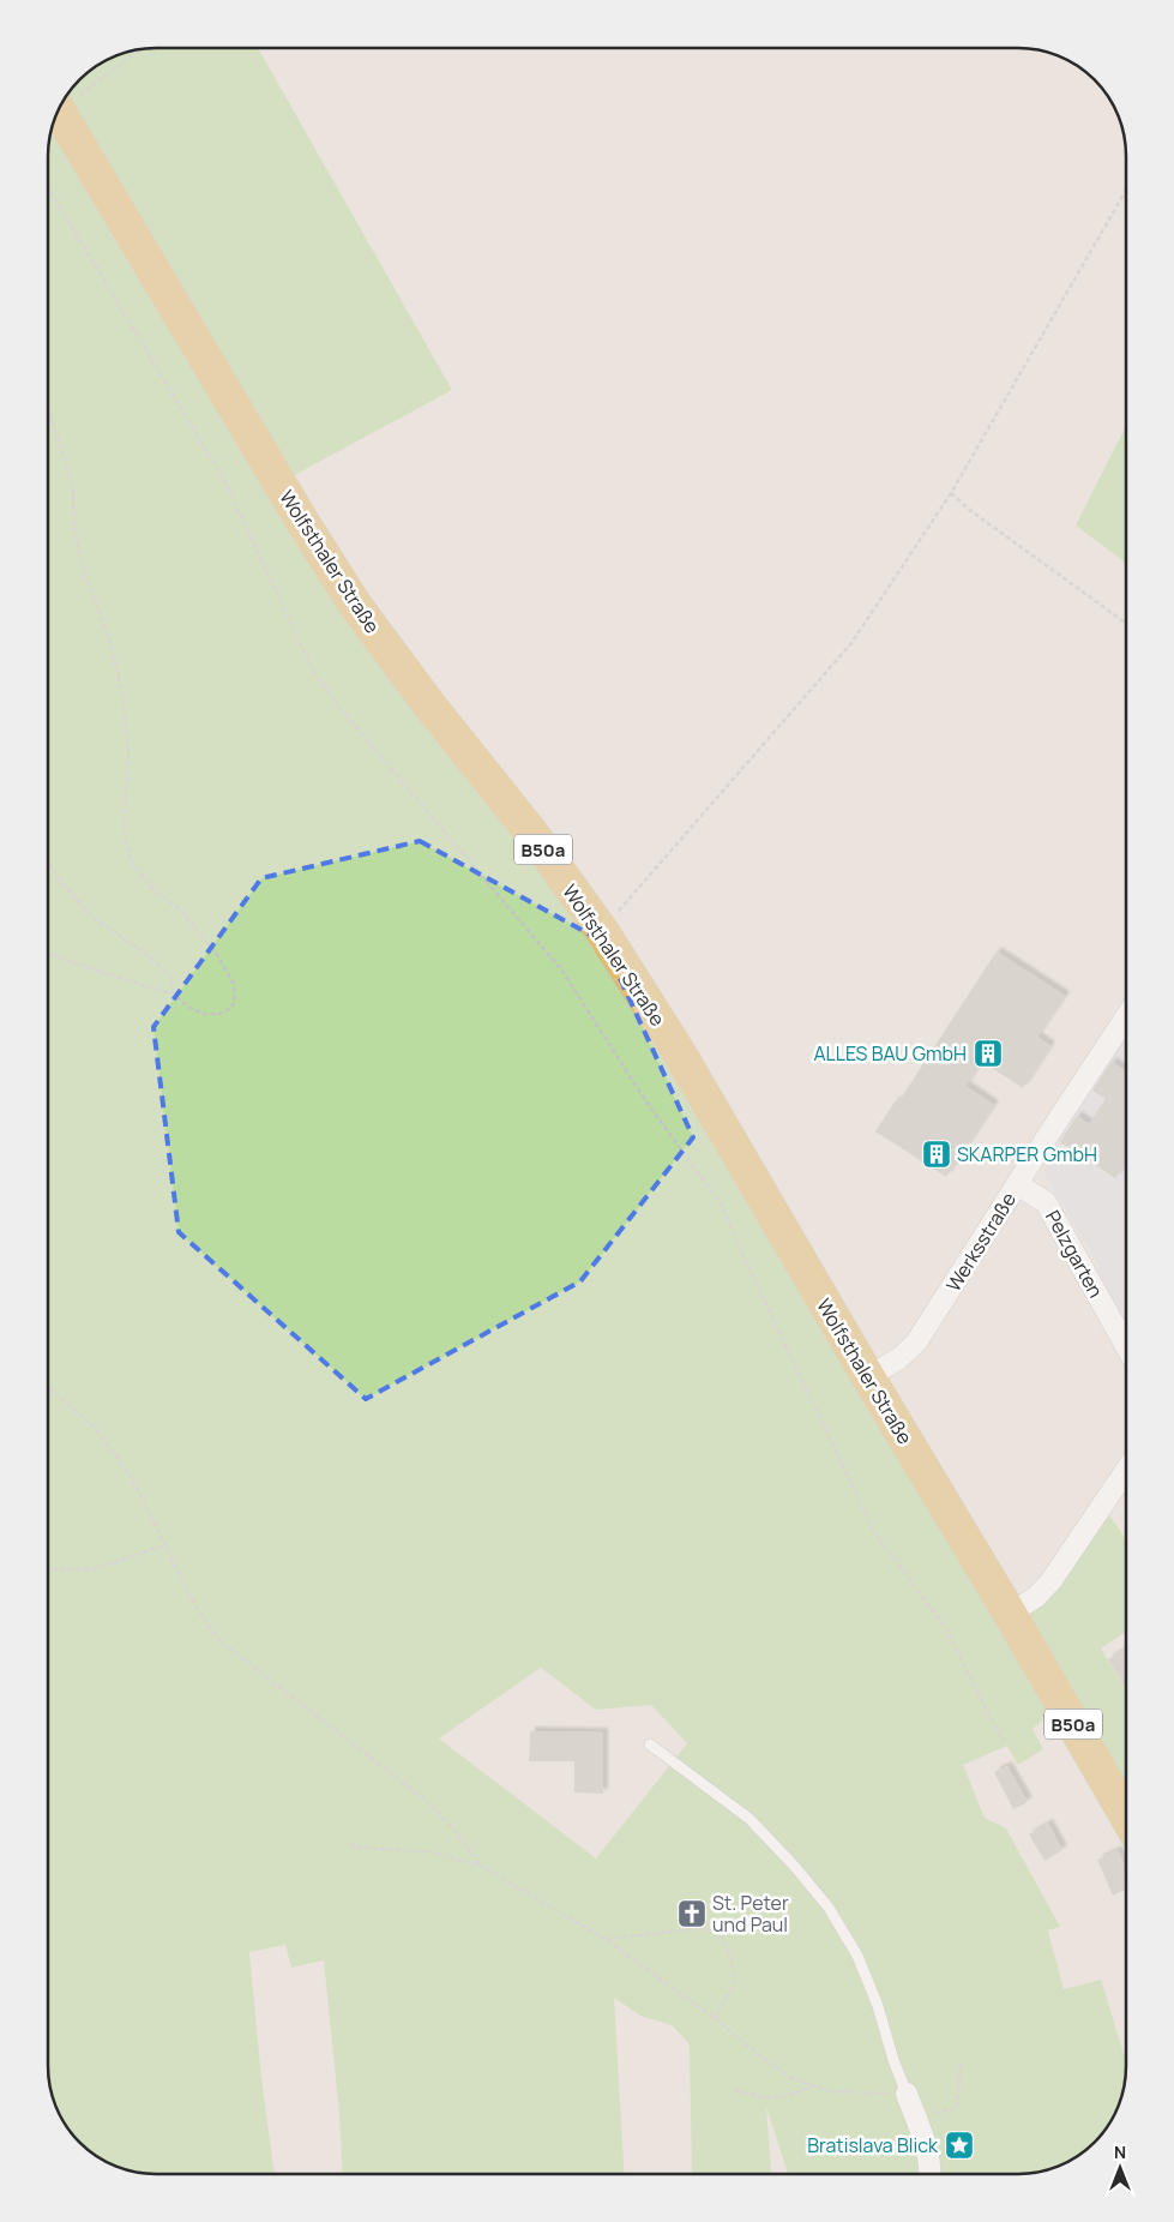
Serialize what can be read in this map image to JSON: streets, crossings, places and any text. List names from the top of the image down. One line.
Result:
{"streets":{"main road":["Wolfsthaler Straße","B50a"],"street":["Werksstraße","Pelzgarten"]},"crossings":[["Wolfsthaler Straße","Werksstraße"],["Werksstraße","Pelzgarten"]],"places":{"building":["ALLES BAU GmbH","SKARPER GmbH"],"church":["St. Peter und Paul"],"place":["Bratislava Blick"]},"north":"top"}
